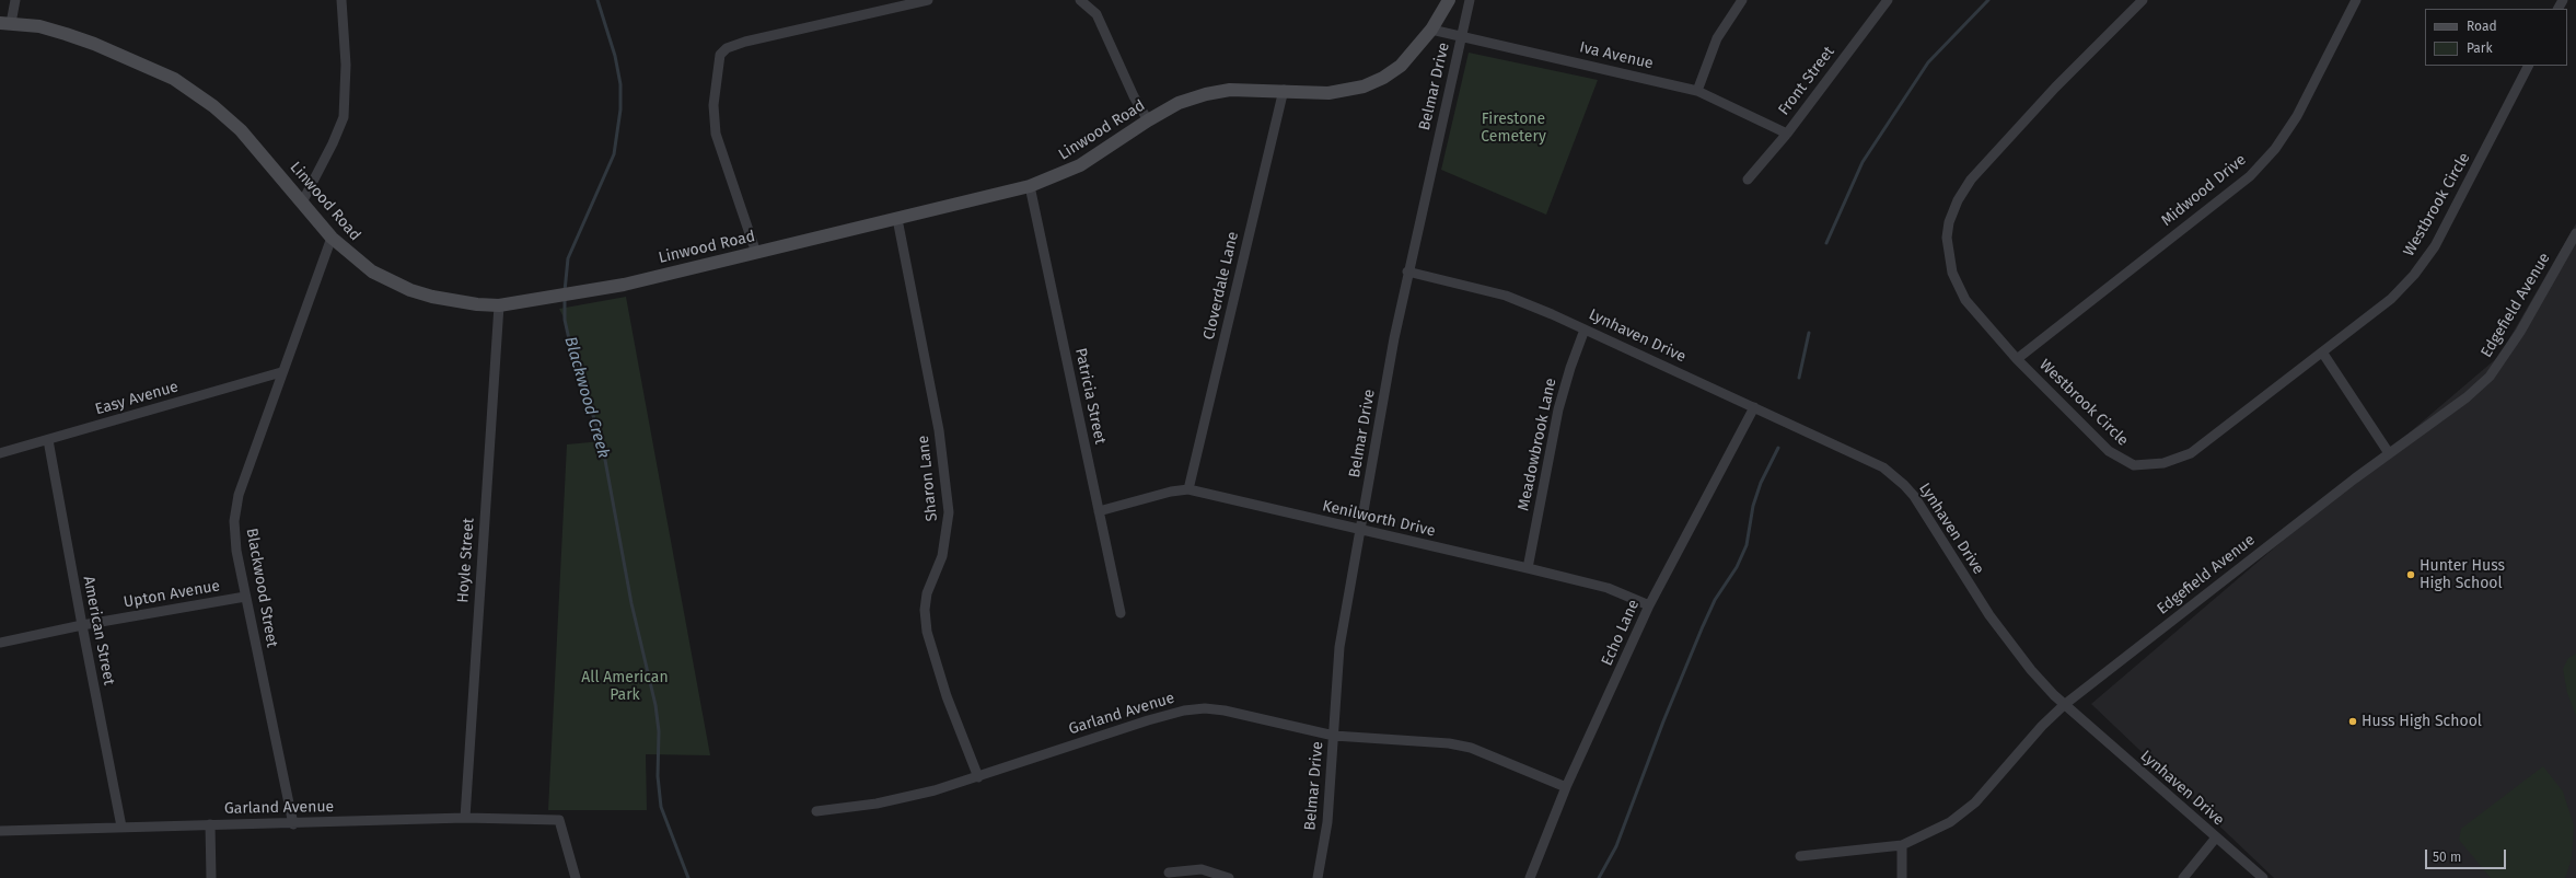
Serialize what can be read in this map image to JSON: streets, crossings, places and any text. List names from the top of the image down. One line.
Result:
{"streets":{"main road":["Linwood Road"],"street":["Iva Avenue","Front Street","Belmar Drive","Midwood Drive","Westbrook Circle","Cloverdale Lane","Edgefield Avenue","Lynhaven Drive","Patricia Street","Easy Avenue","Meadowbrook Lane","Sharon Lane","Kenilworth Drive","Hoyle Street","Blackwood Street","Upton Avenue","American Street","Echo Lane","Garland Avenue"]},"crossings":[["Iva Avenue","Front Street"],["Iva Avenue","Belmar Drive"],["Iva Avenue","Linwood Road"],["Belmar Drive","Lynhaven Drive"],["Belmar Drive","Kenilworth Drive"],["Belmar Drive","Garland Avenue"],["Linwood Road","Cloverdale Lane"],["Linwood Road","Patricia Street"],["Linwood Road","Sharon Lane"],["Linwood Road","Hoyle Street"],["Linwood Road","Blackwood Street"],["Midwood Drive","Westbrook Circle"],["Cloverdale Lane","Kenilworth Drive"],["Edgefield Avenue","Lynhaven Drive"],["Lynhaven Drive","Meadowbrook Lane"],["Lynhaven Drive","Echo Lane"],["Patricia Street","Kenilworth Drive"],["Easy Avenue","Blackwood Street"],["Easy Avenue","American Street"],["Meadowbrook Lane","Kenilworth Drive"],["Sharon Lane","Garland Avenue"],["Kenilworth Drive","Echo Lane"],["Hoyle Street","Garland Avenue"],["Blackwood Street","Upton Avenue"],["Blackwood Street","Garland Avenue"],["Upton Avenue","American Street"],["American Street","Garland Avenue"],["Echo Lane","Garland Avenue"]],"water":["Blackwood Creek"],"parks":["Firestone Cemetery","All American Park"],"places":["Hunter Huss High School","Huss High School"],"legend":["Road","Park"],"scale_bar":"50 m"}
